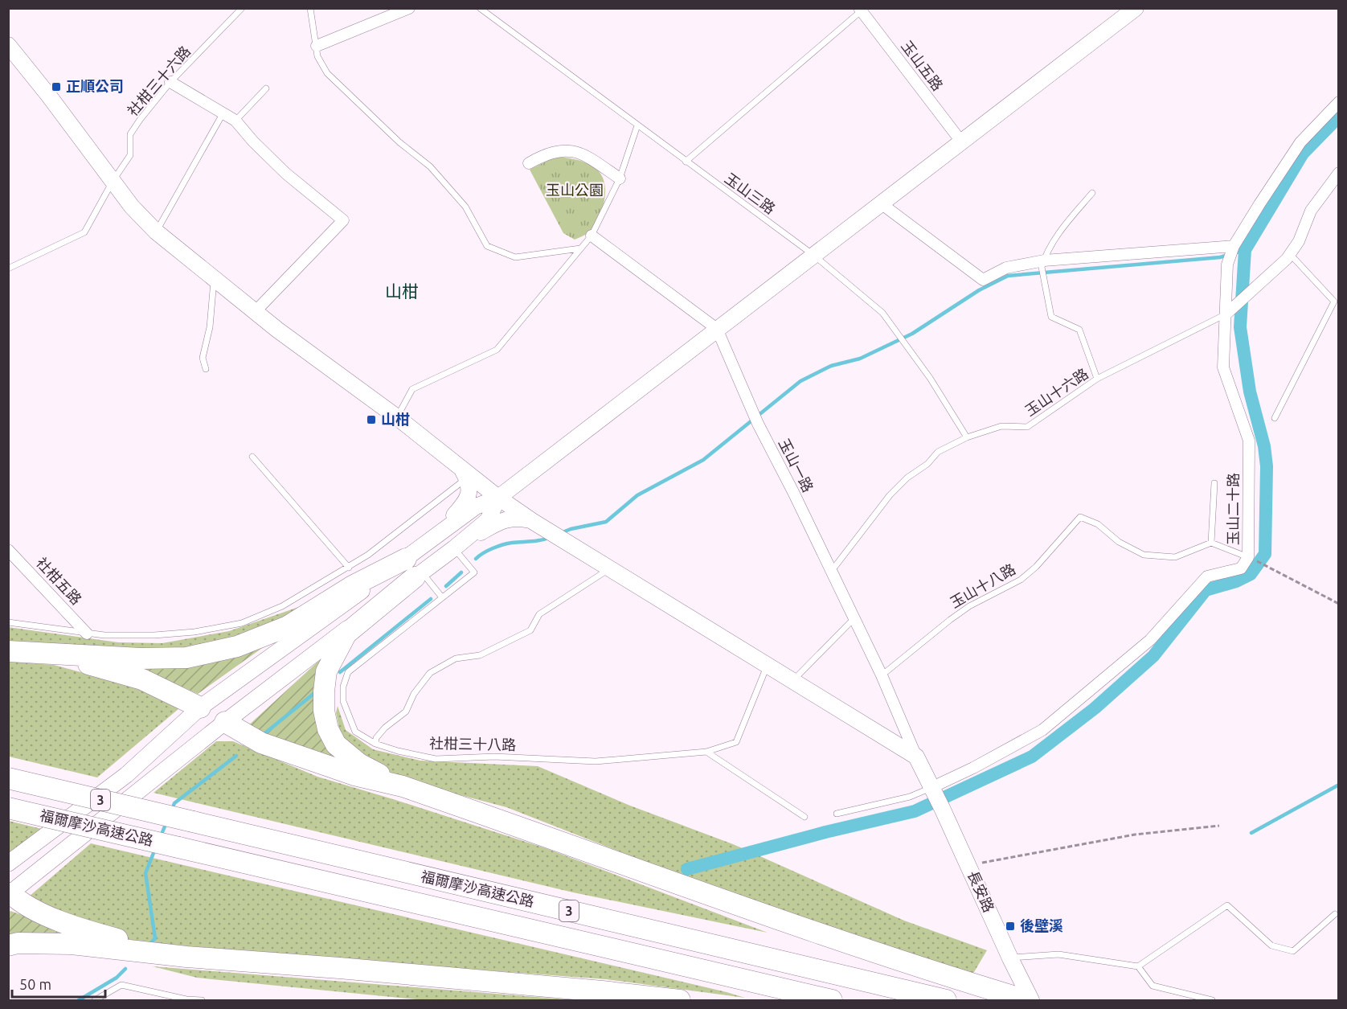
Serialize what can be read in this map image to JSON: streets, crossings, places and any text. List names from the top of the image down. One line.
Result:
{"streets":{"highway":["3","福爾摩沙高速公路"],"main road":["長安路"],"street":["玉山五路","玉山一路","玉山二十路","社柑五路"],"lane":["社柑三十六路","玉山三路","玉山十六路","玉山十八路","社柑三十八路"]},"crossings":[["玉山三路","玉山十六路"],["玉山十六路","玉山一路"],["玉山十六路","玉山二十路"],["玉山一路","玉山十八路"],["玉山一路","長安路"],["玉山二十路","長安路"]],"districts":["山柑"],"parks":["玉山公園"],"places":{"transit":["正順公司","山柑","後壁溪"]},"scale_bar":"50 m"}
